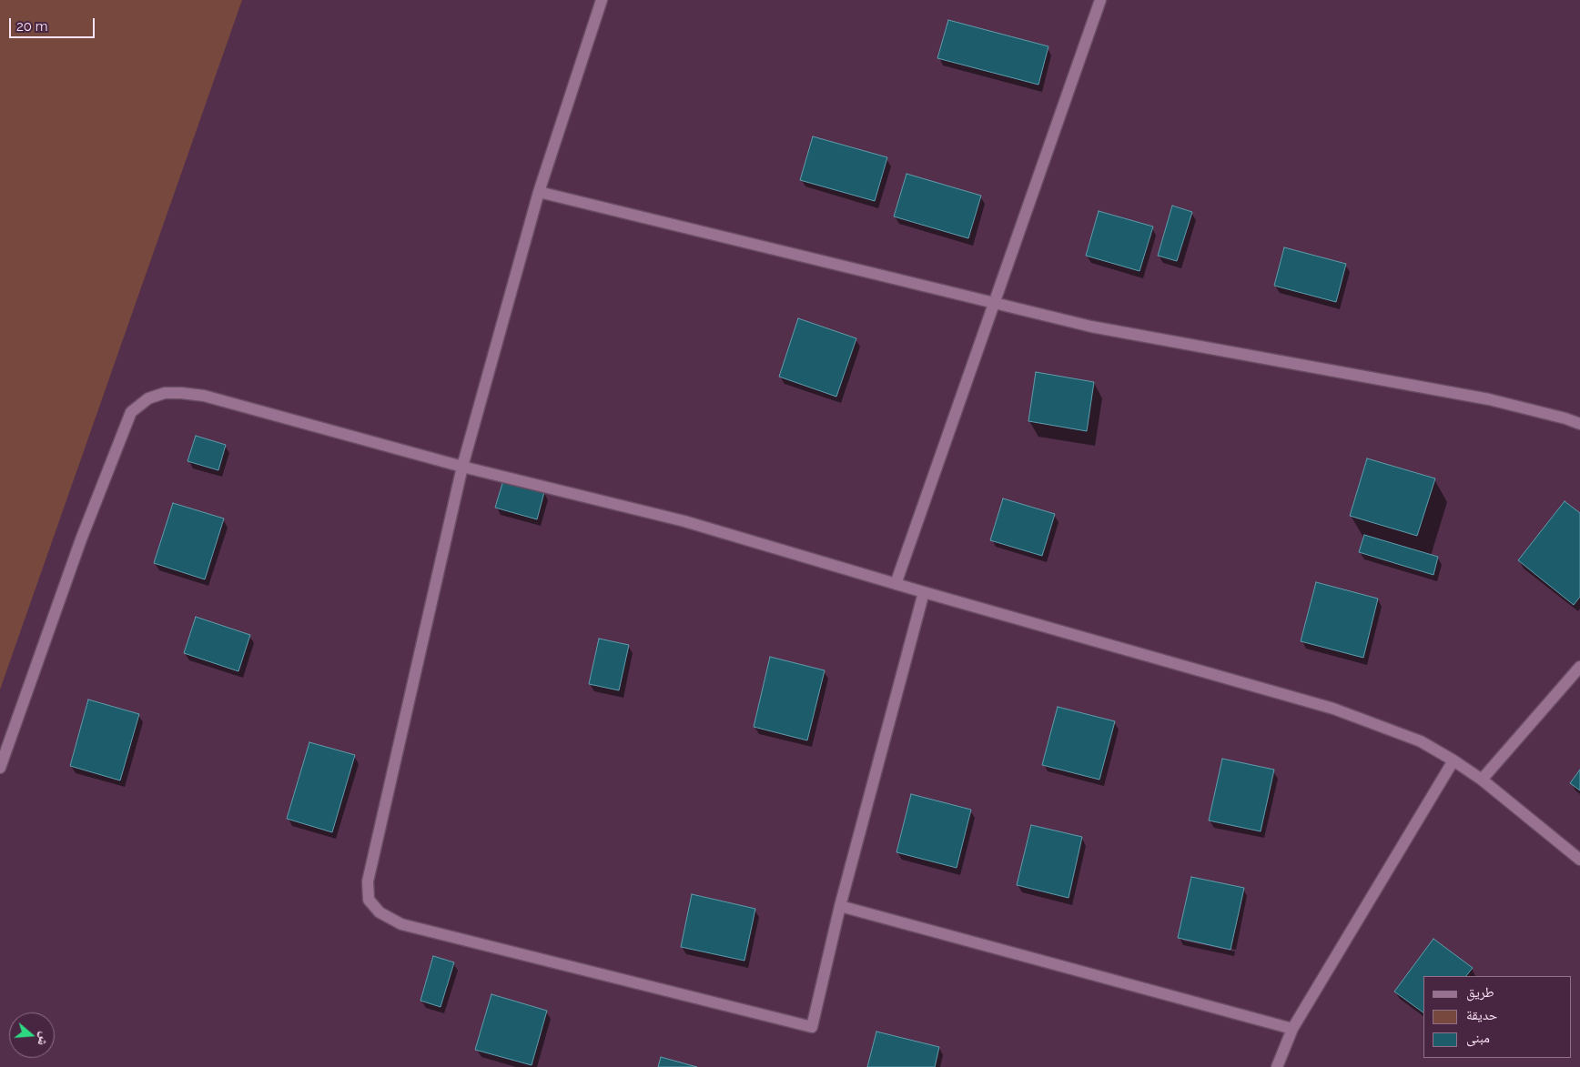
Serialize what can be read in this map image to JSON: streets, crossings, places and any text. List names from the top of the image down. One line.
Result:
{"legend":["طريق","حديقة","مبنى"],"scale_bar":"20 m","north":"right"}
